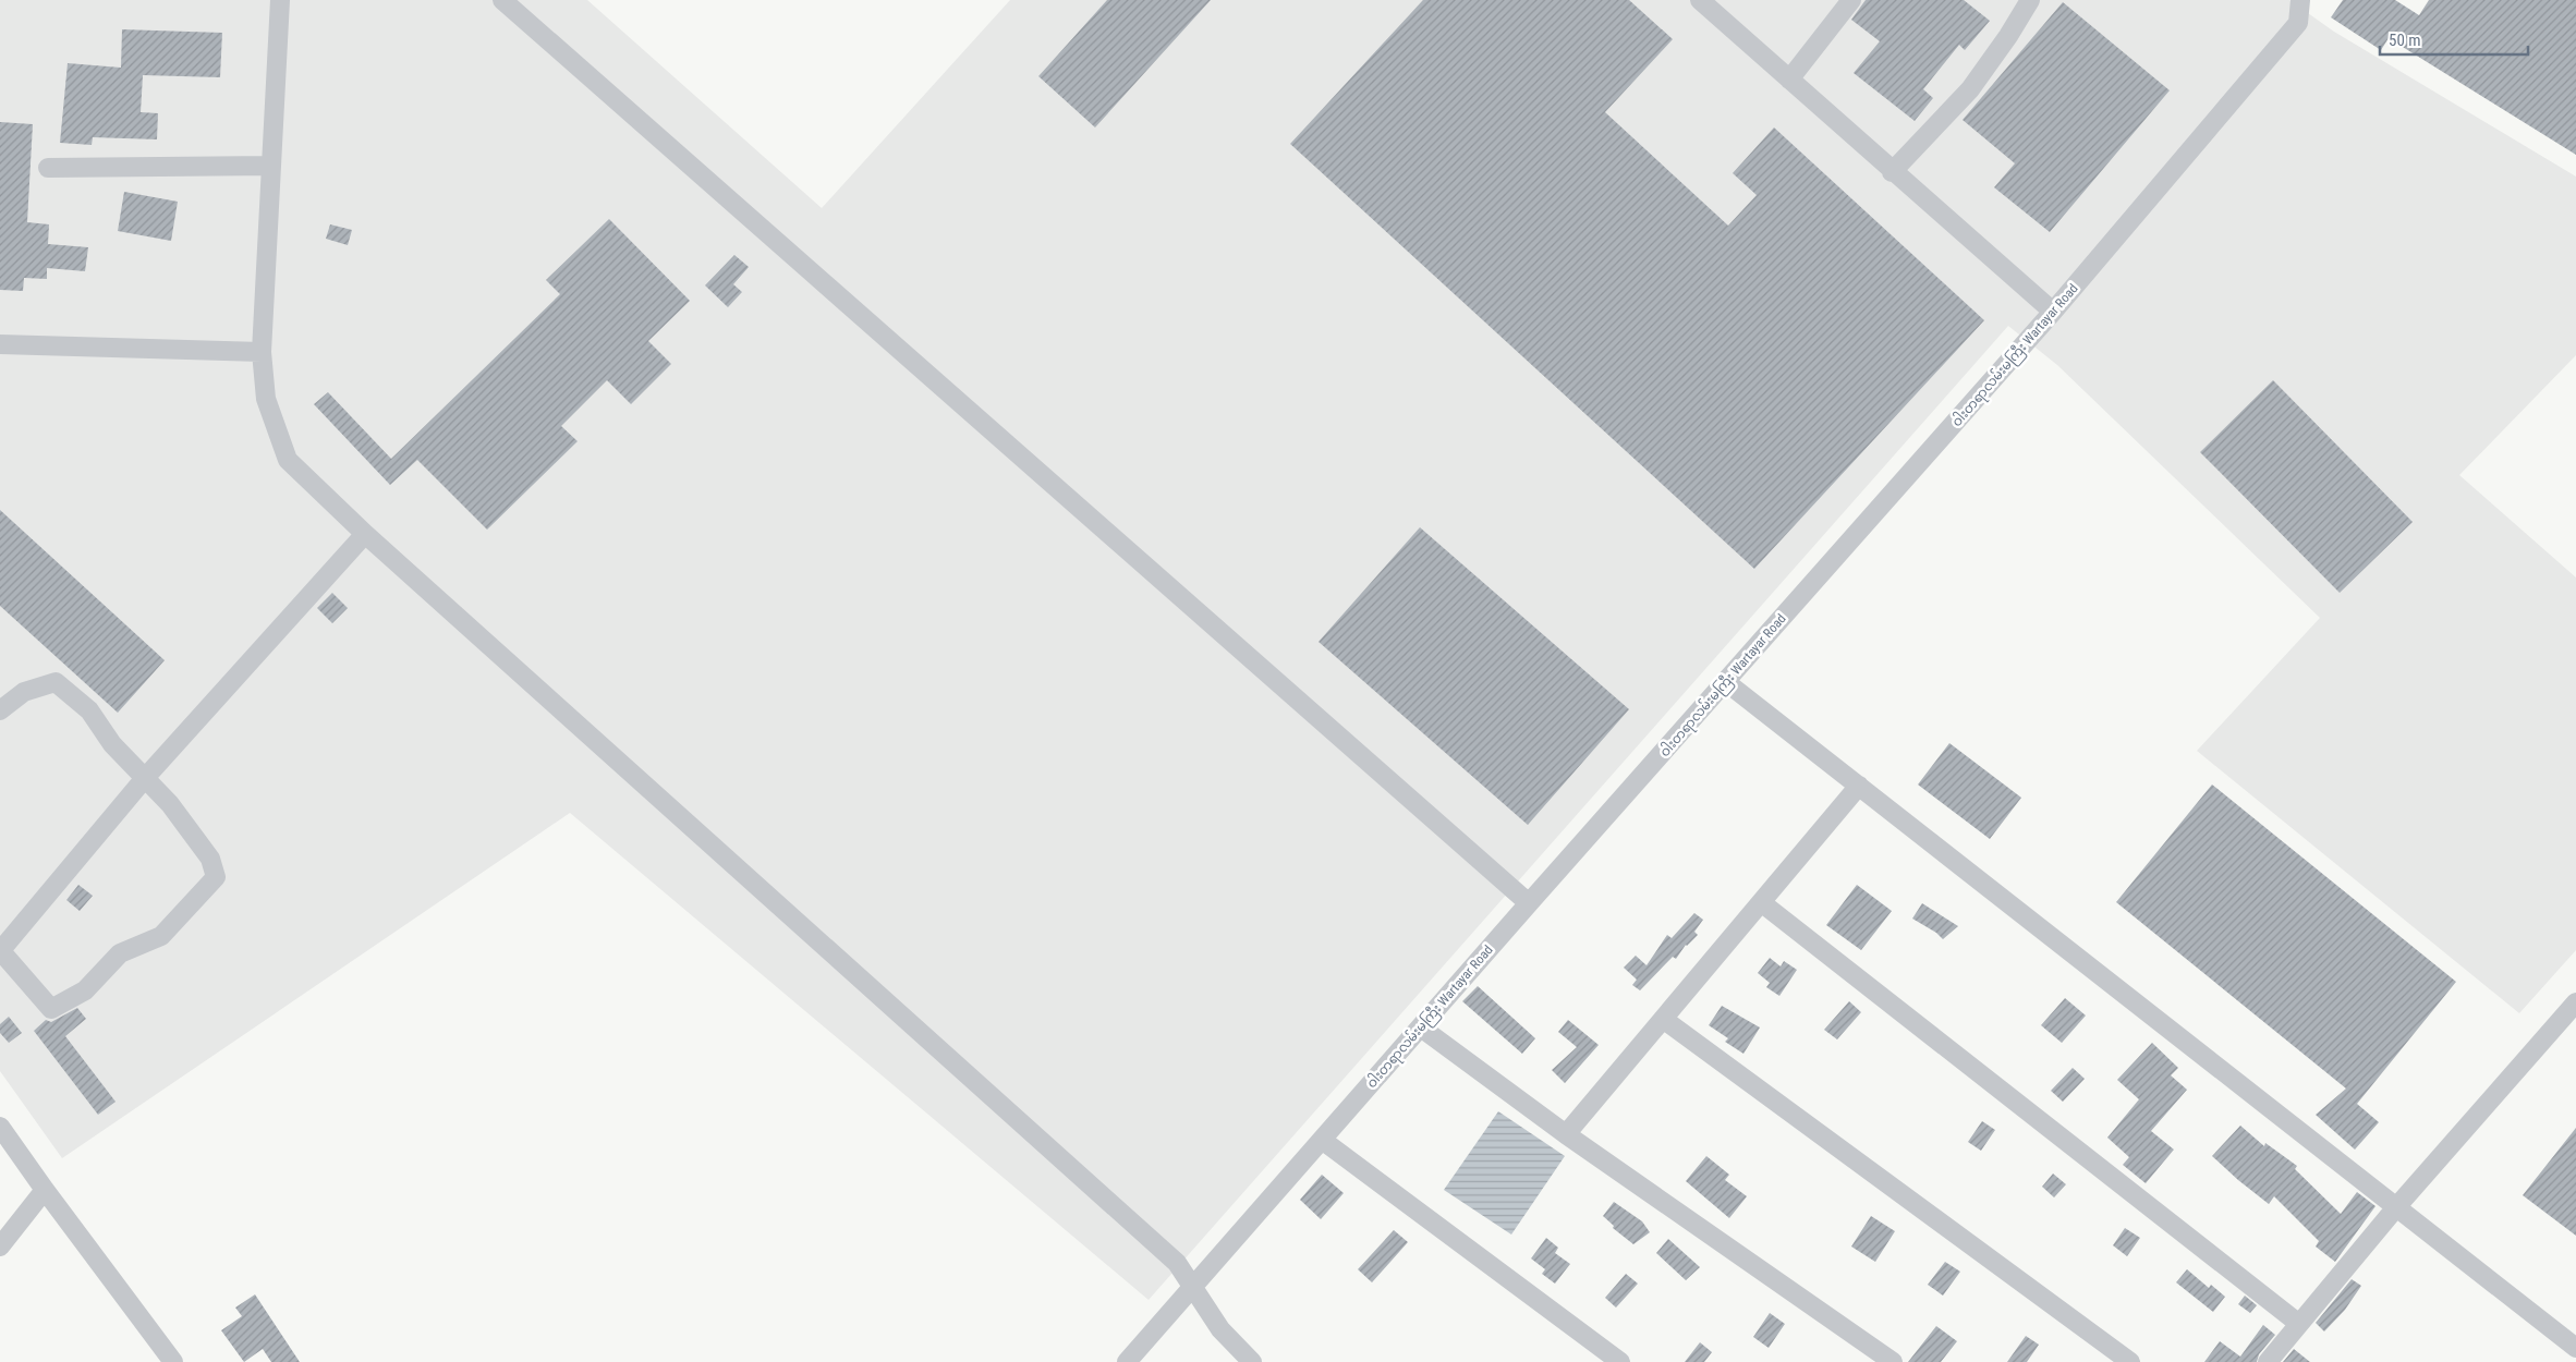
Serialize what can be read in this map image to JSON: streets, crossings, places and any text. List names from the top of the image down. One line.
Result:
{"streets":{"street":["ဝါးတရာလမ်းမကြီး Wartayar Road"]},"scale_bar":"50 m"}
